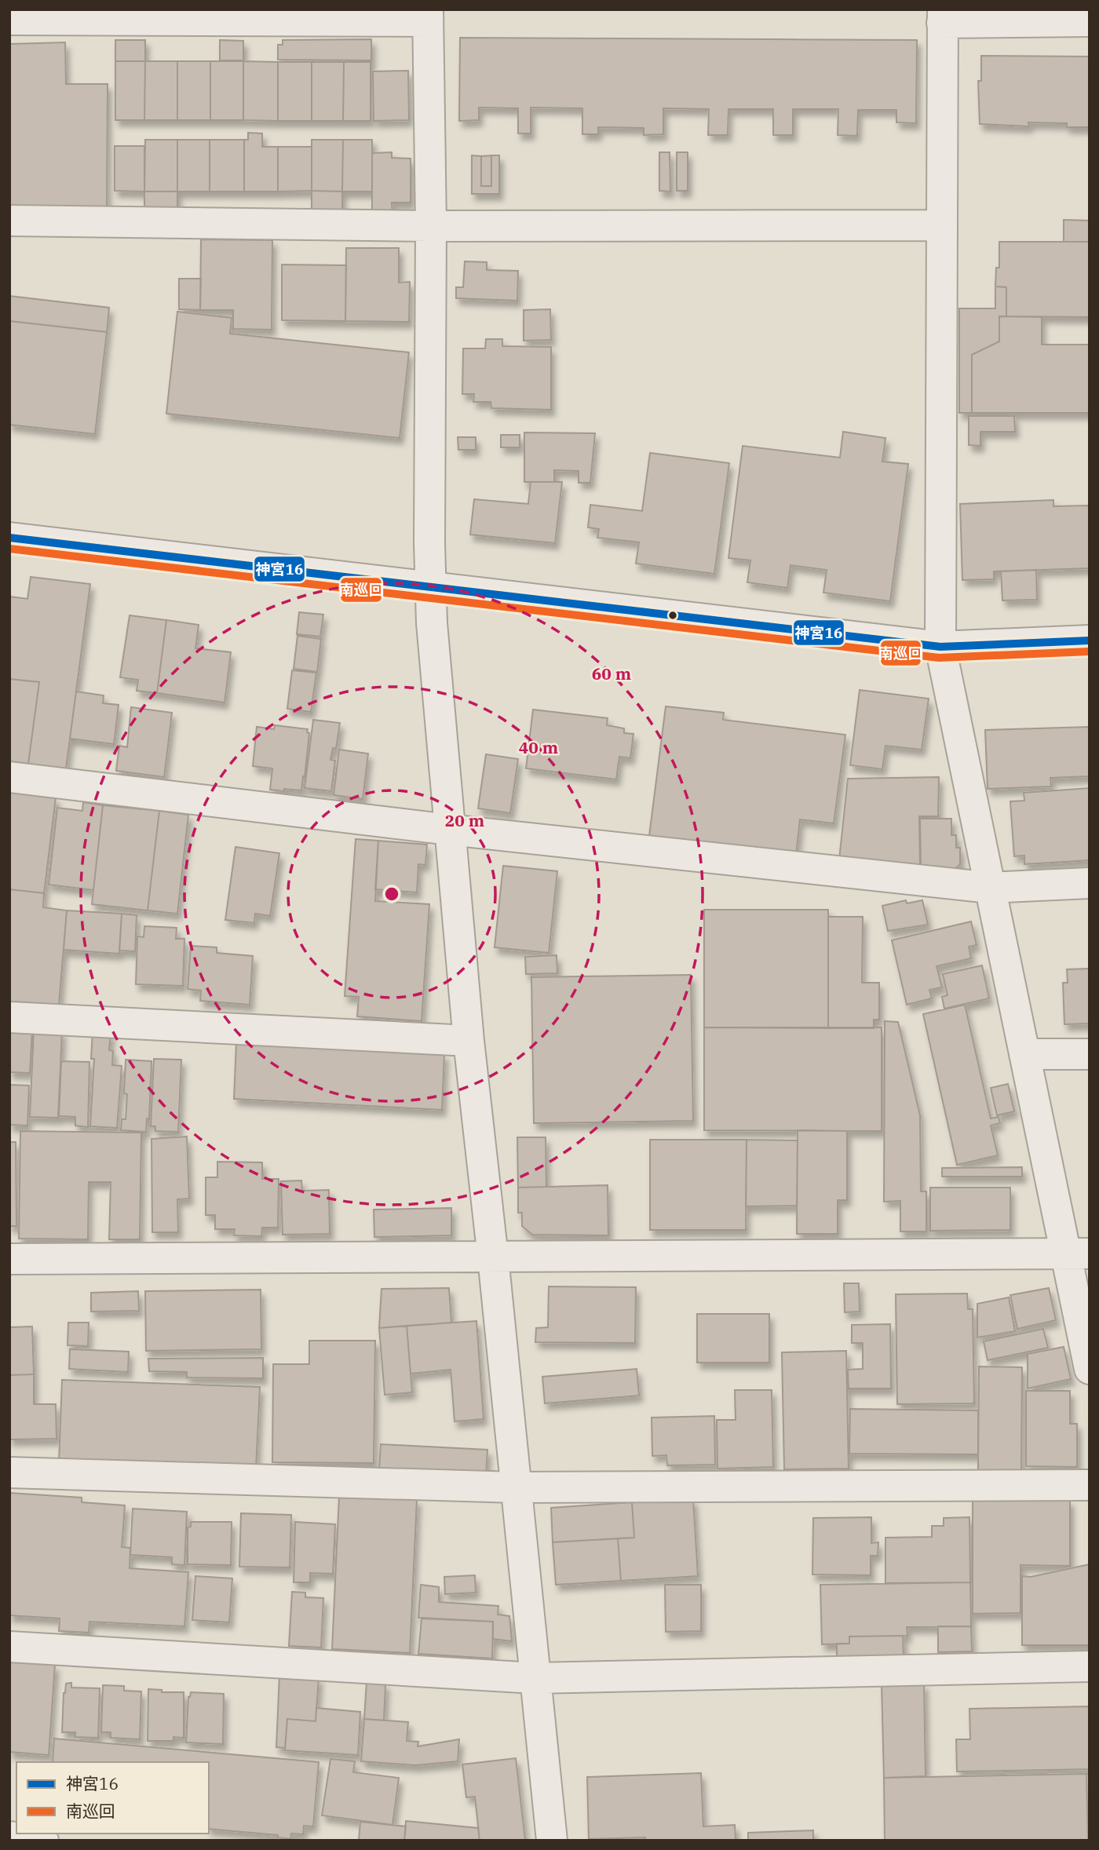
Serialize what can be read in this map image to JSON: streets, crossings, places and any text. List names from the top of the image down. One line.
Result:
{"lines":["transit line 神宮16","transit line 南巡回"],"legend":["神宮16","南巡回"],"rings":["60 m","40 m","20 m"]}
